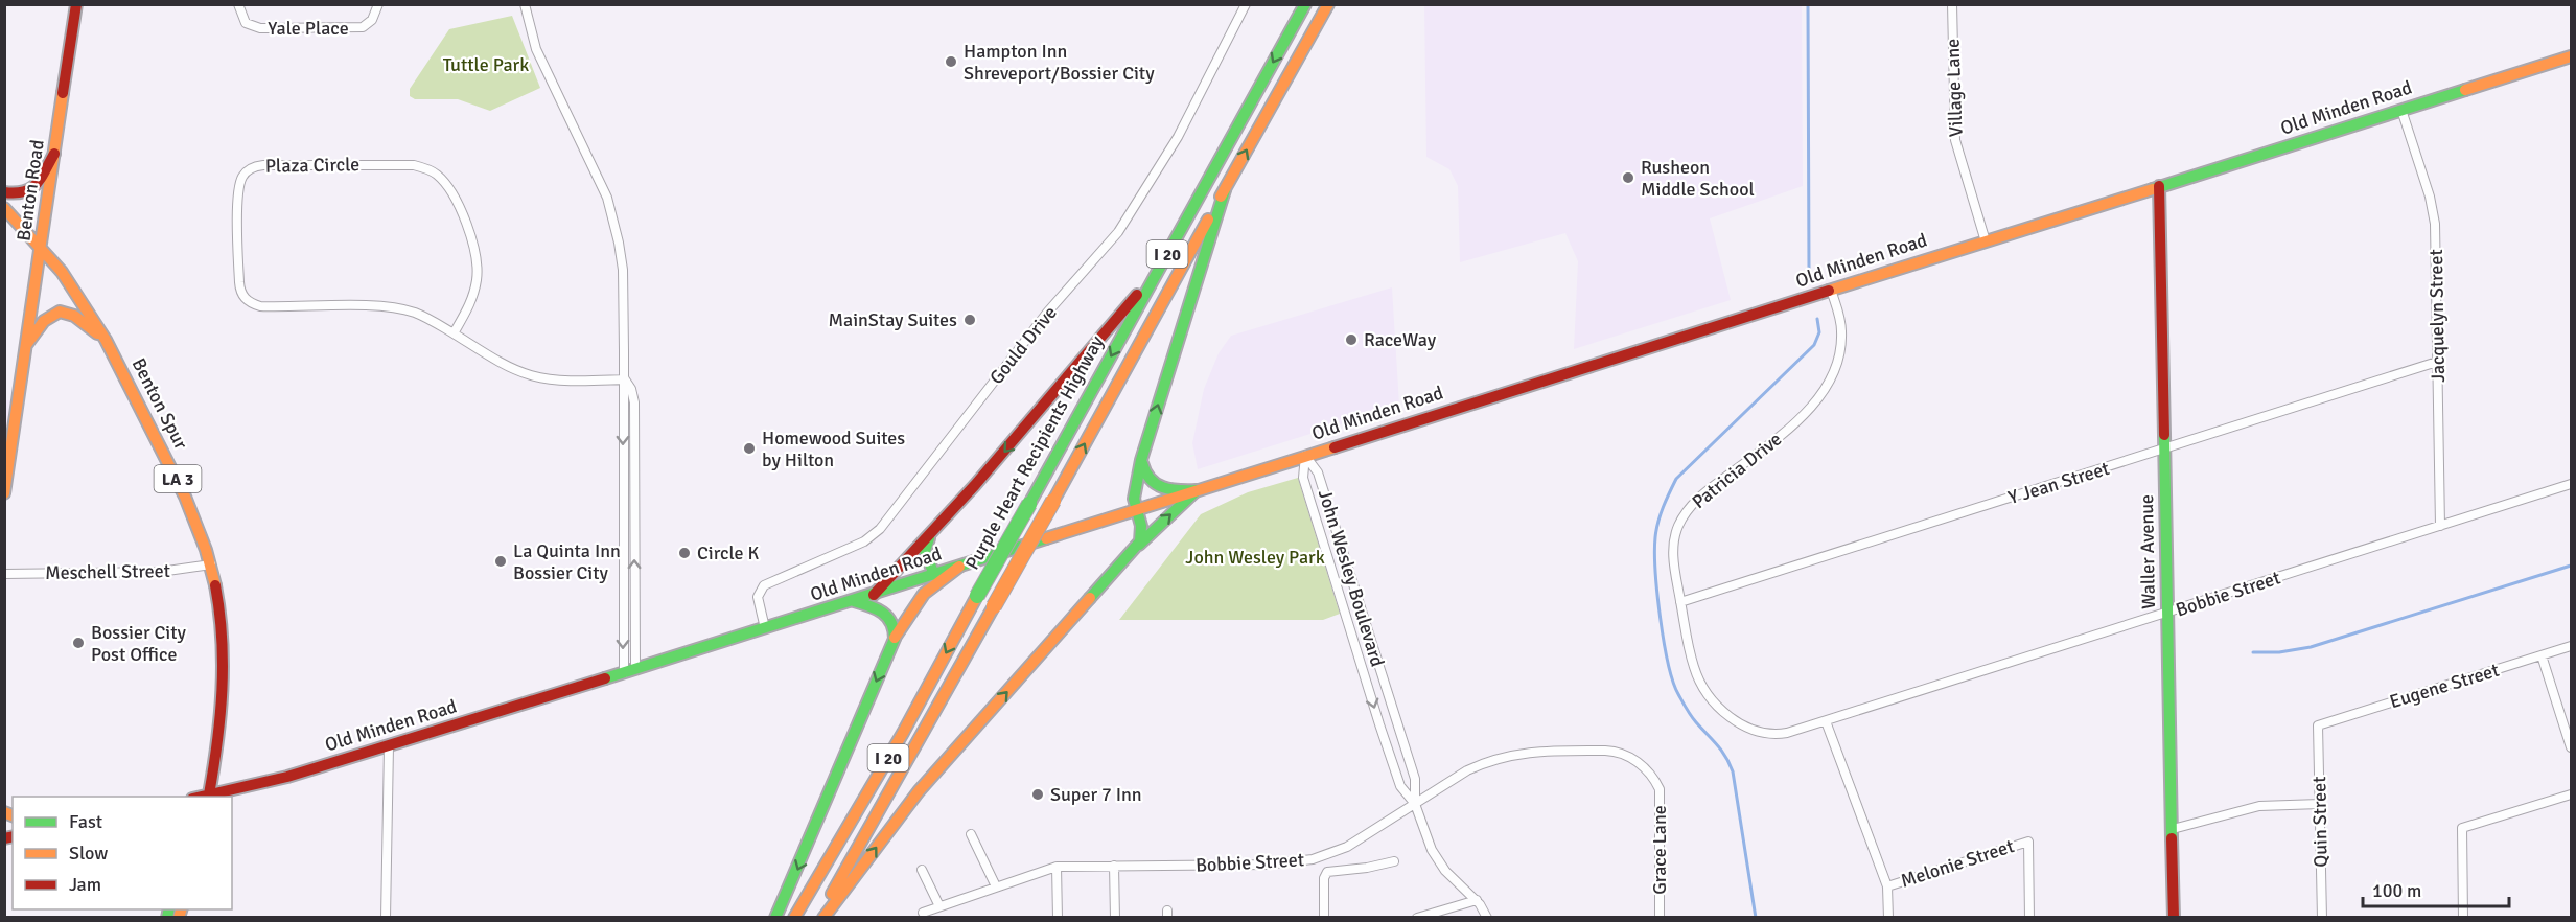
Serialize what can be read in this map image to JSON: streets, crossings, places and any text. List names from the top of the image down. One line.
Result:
{"streets":{"main road":["Old Minden Road","Benton Road","I 20","Benton Spur","Purple Heart Recipients Highway","LA 3","Waller Avenue"],"street":["Yale Place","Village Lane","Plaza Circle","Jacquelyn Street","Gould Drive","Patricia Drive","Y Jean Street","Meschell Street","John Wesley Boulevard","Bobbie Street","Eugene Street","Quin Street","Grace Lane","Melonie Street"]},"crossings":[["Village Lane","Old Minden Road"],["Old Minden Road","Jacquelyn Street"],["Old Minden Road","Gould Drive"],["Old Minden Road","Benton Spur"],["Old Minden Road","Patricia Drive"],["Old Minden Road","Waller Avenue"],["Old Minden Road","John Wesley Boulevard"],["Benton Road","Benton Spur"],["Jacquelyn Street","Y Jean Street"],["Jacquelyn Street","Bobbie Street"],["Benton Spur","Meschell Street"],["Patricia Drive","Y Jean Street"],["Patricia Drive","Bobbie Street"],["Y Jean Street","Waller Avenue"],["Waller Avenue","Bobbie Street"],["John Wesley Boulevard","Bobbie Street"],["Bobbie Street","Grace Lane"],["Eugene Street","Quin Street"]],"parks":["Tuttle Park","John Wesley Park"],"places":["Hampton Inn Shreveport/Bossier City","Rusheon Middle School","MainStay Suites","RaceWay","Homewood Suites by Hilton","Circle K","La Quinta Inn Bossier City","Bossier City Post Office","Super 7 Inn"],"legend":["Fast","Slow","Jam"],"scale_bar":"100 m"}
